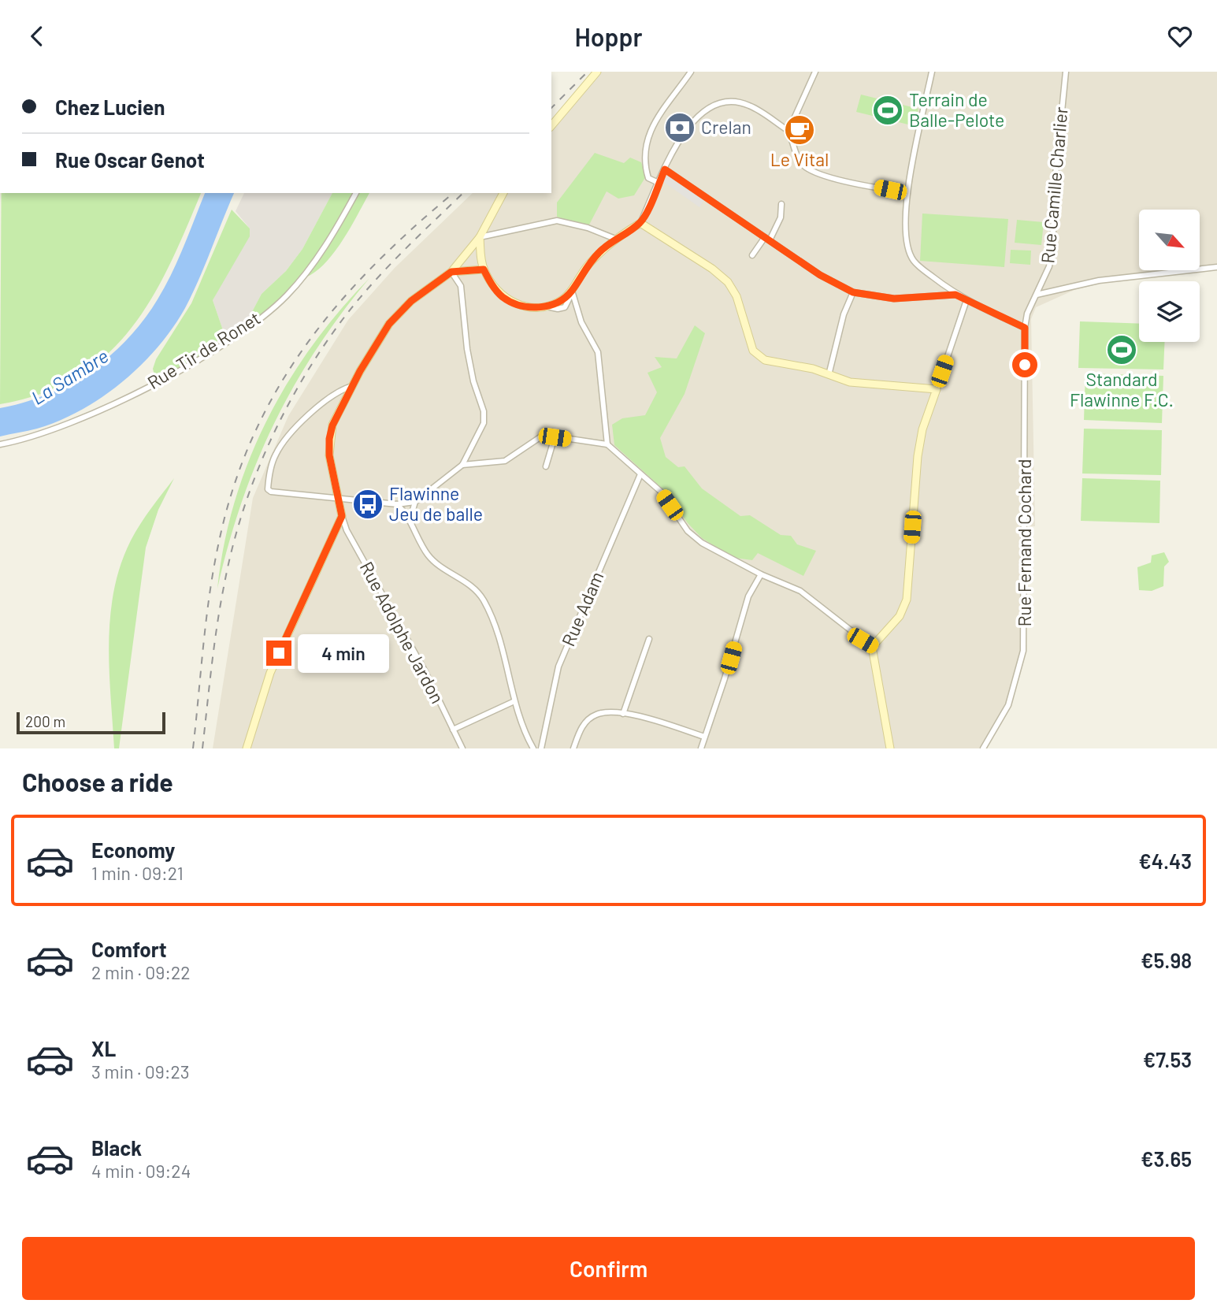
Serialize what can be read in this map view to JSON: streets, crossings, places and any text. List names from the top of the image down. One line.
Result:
{"streets":{"street":["Rue Camille Charlier","Rue Tir de Ronet","Rue Fernand Cochard","Rue Adam","Rue Adolphe Jardon"]},"crossings":[["Rue Camille Charlier","Rue Fernand Cochard"]],"water":["La Sambre"],"places":{"sports":["Terrain de Balle-Pelote","Standard Flawinne F.C."],"bank":["Crelan"],"cafe":["Le Vital"],"bus stop":["Flawinne Jeu de balle"]},"scale_bar":"200 m","north":"bottom right","page":{"header":"Hoppr","banner":["Chez Lucien","Rue Oscar Genot"],"bubble":"4 min","scale":"200 m","heading":"Choose a ride","list":[{"name":"Economy","note":"1 min · 09:21","value":"€4.43"},{"name":"Comfort","note":"2 min · 09:22","value":"€5.98"},{"name":"XL","note":"3 min · 09:23","value":"€7.53"},{"name":"Black","note":"4 min · 09:24","value":"€3.65"}],"buttons":"Confirm"}}
